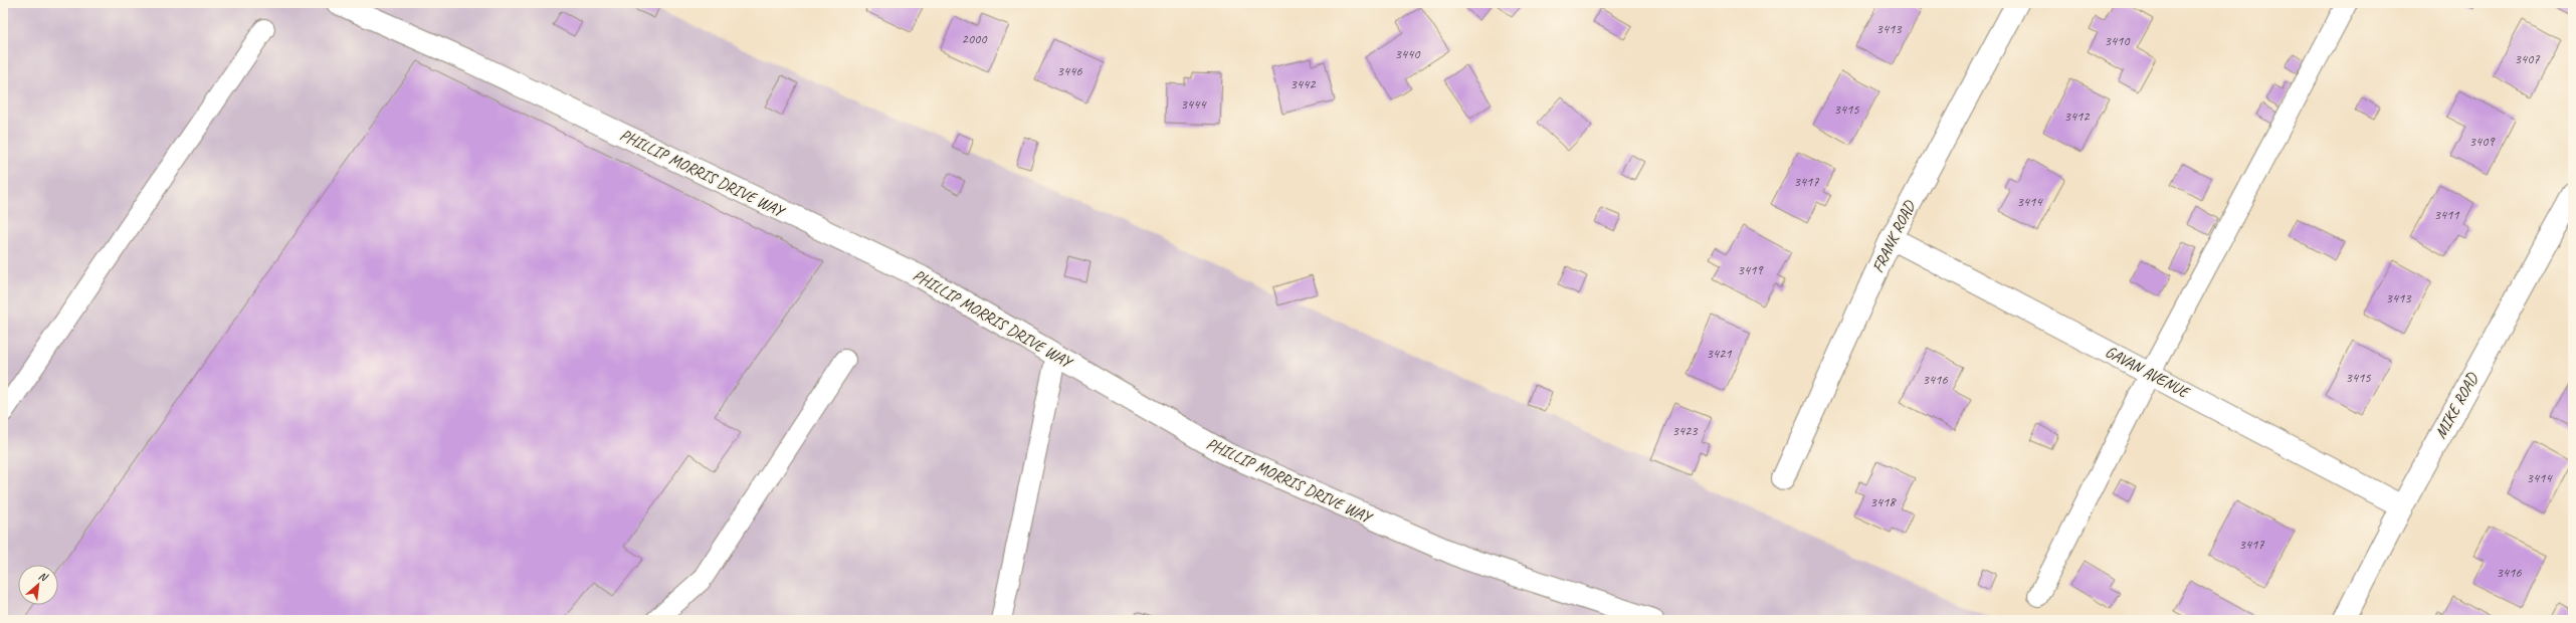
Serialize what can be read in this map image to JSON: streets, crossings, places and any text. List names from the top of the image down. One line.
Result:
{"streets":{"street":["PHILLIP MORRIS DRIVE WAY","FRANK ROAD","GAVAN AVENUE","MIKE ROAD"]},"crossings":[["FRANK ROAD","GAVAN AVENUE"],["GAVAN AVENUE","MIKE ROAD"]],"house_numbers":["3413","2000","3410","3440","3407","3446","3442","3444","3415","3412","3409","3417","3414","3411","3419","3413","3421","3415","3416","3423","3414","3418","3417","3416"],"north":"top right"}
